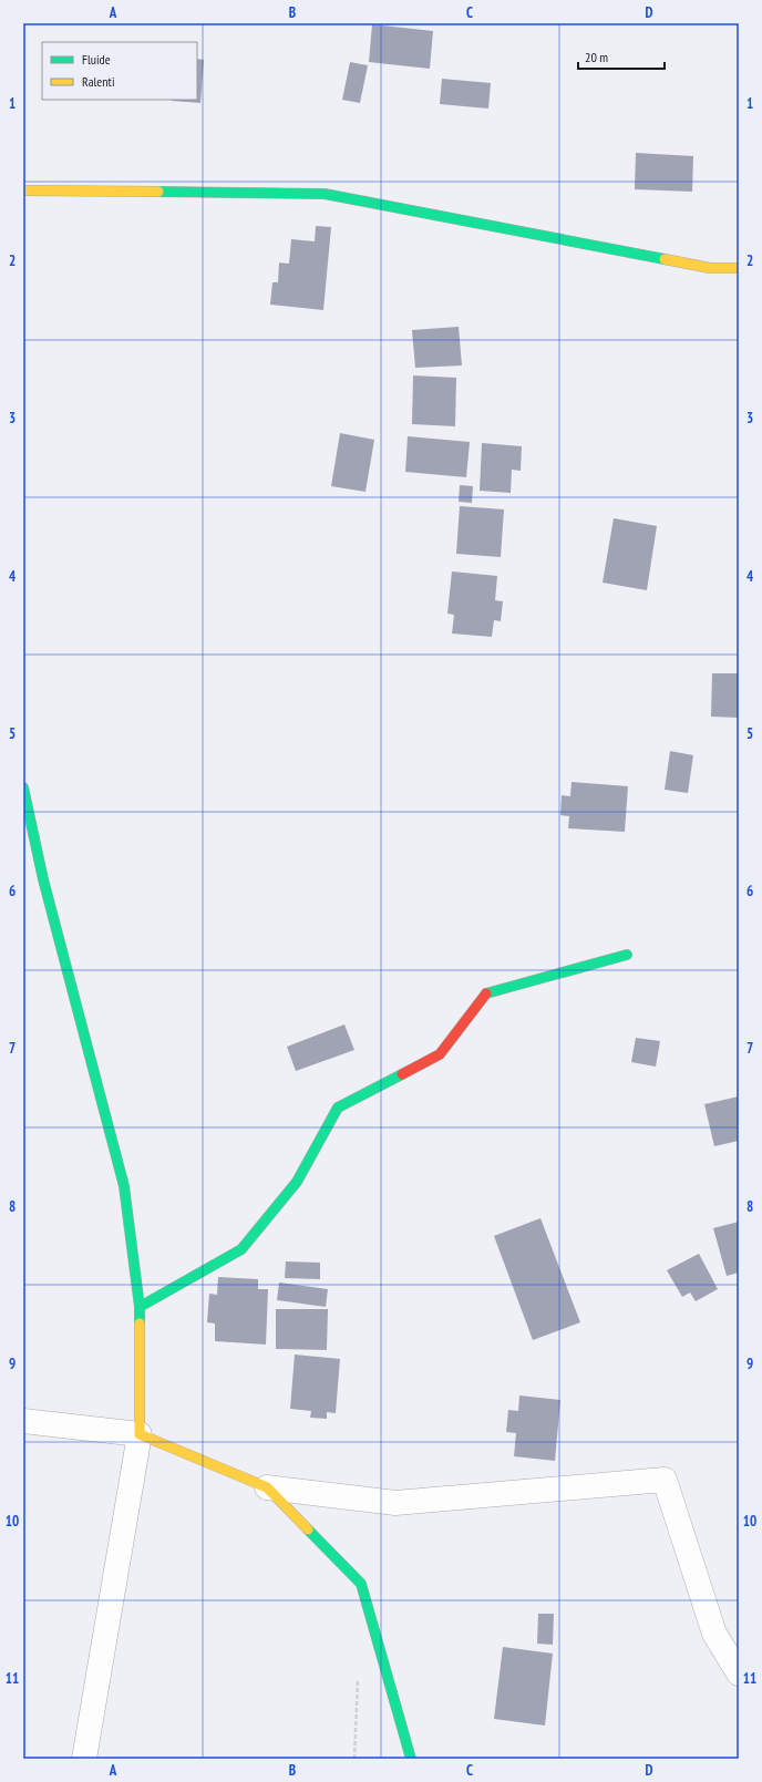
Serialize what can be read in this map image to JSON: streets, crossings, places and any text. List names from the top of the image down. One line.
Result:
{"legend":["Fluide","Ralenti"],"scale_bar":"20 m","grid":{"columns":["A","B","C","D"],"rows":["1","2","3","4","5","6","7","8","9","10","11"]}}
